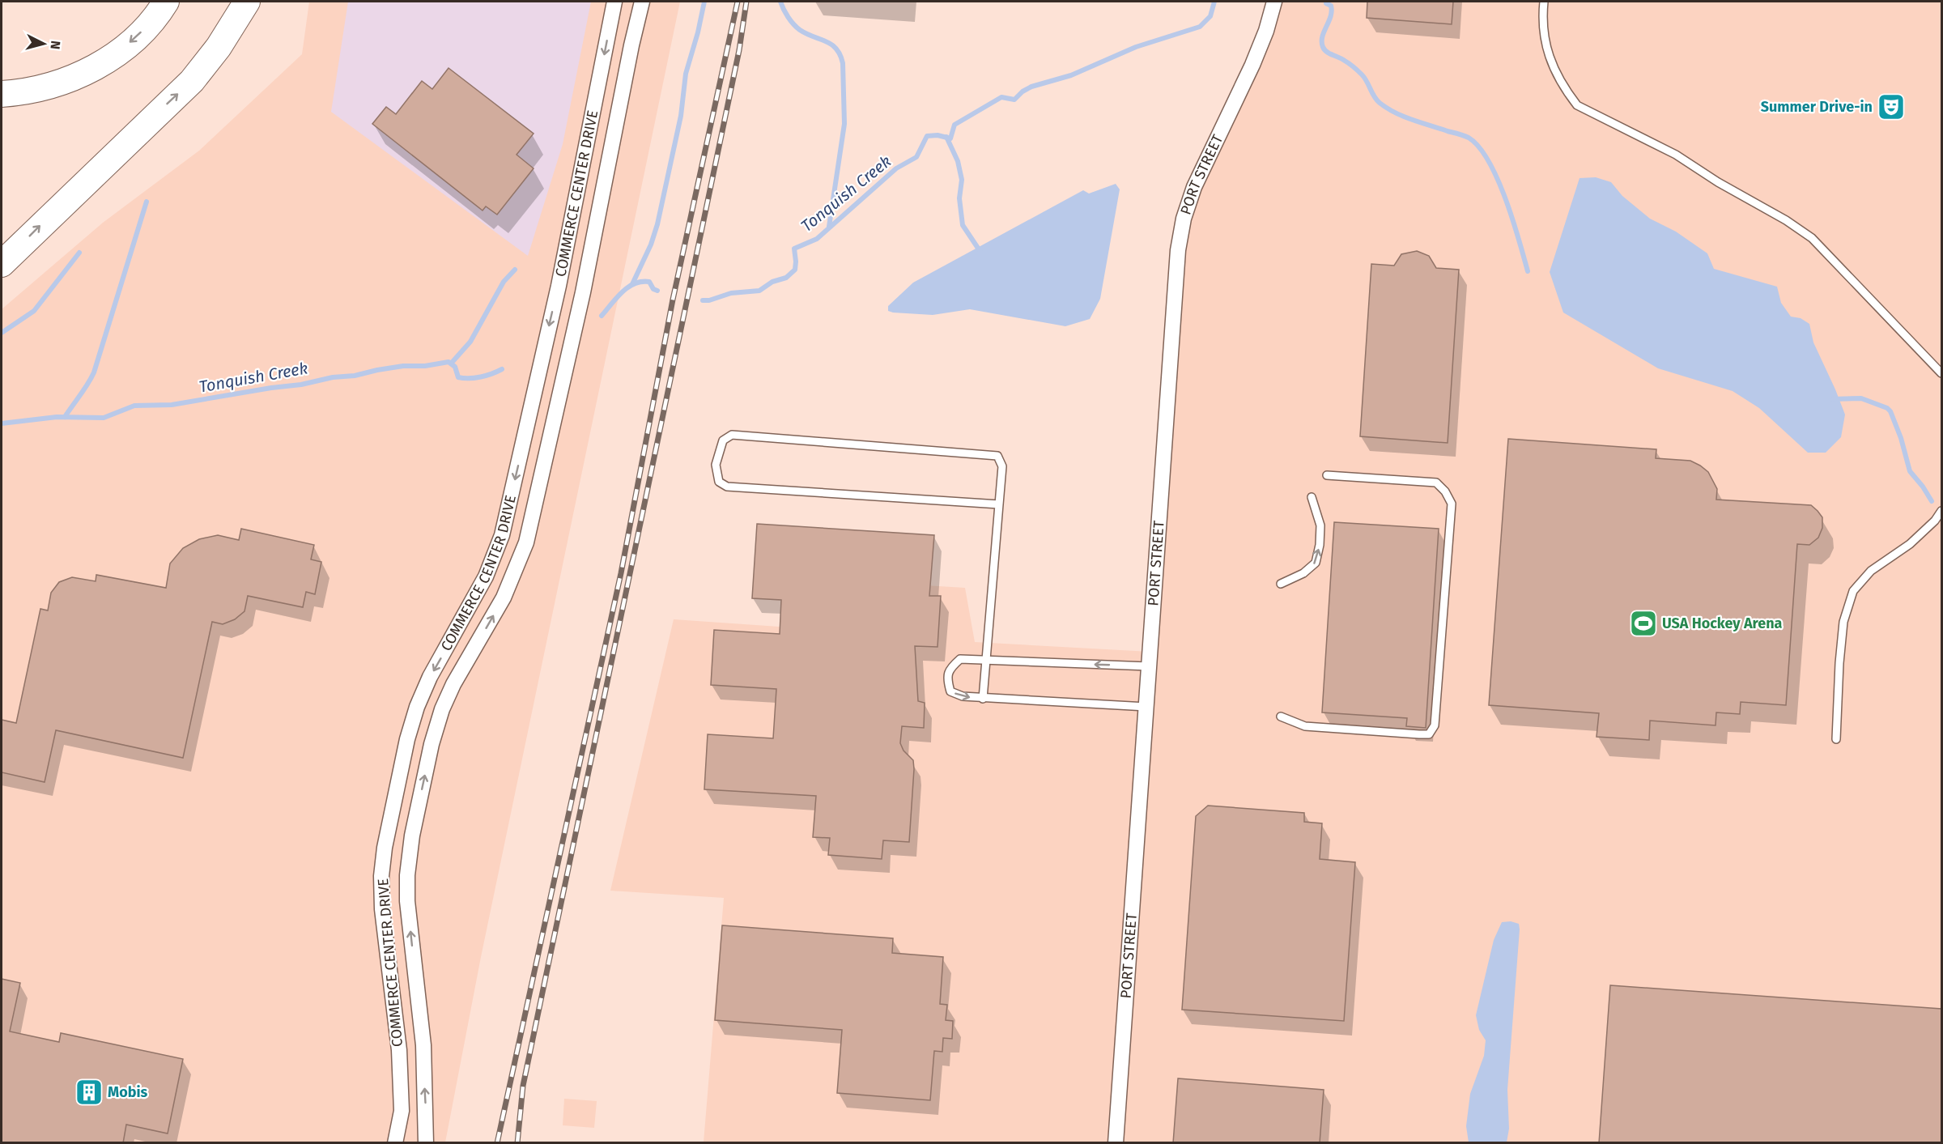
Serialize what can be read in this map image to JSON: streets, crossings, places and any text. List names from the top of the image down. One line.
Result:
{"streets":{"street":["PORT STREET","COMMERCE CENTER DRIVE"]},"water":["Tonquish Creek"],"places":{"theatre":["Summer Drive-in"],"sports":["USA Hockey Arena"],"building":["Mobis"]},"north":"right"}
